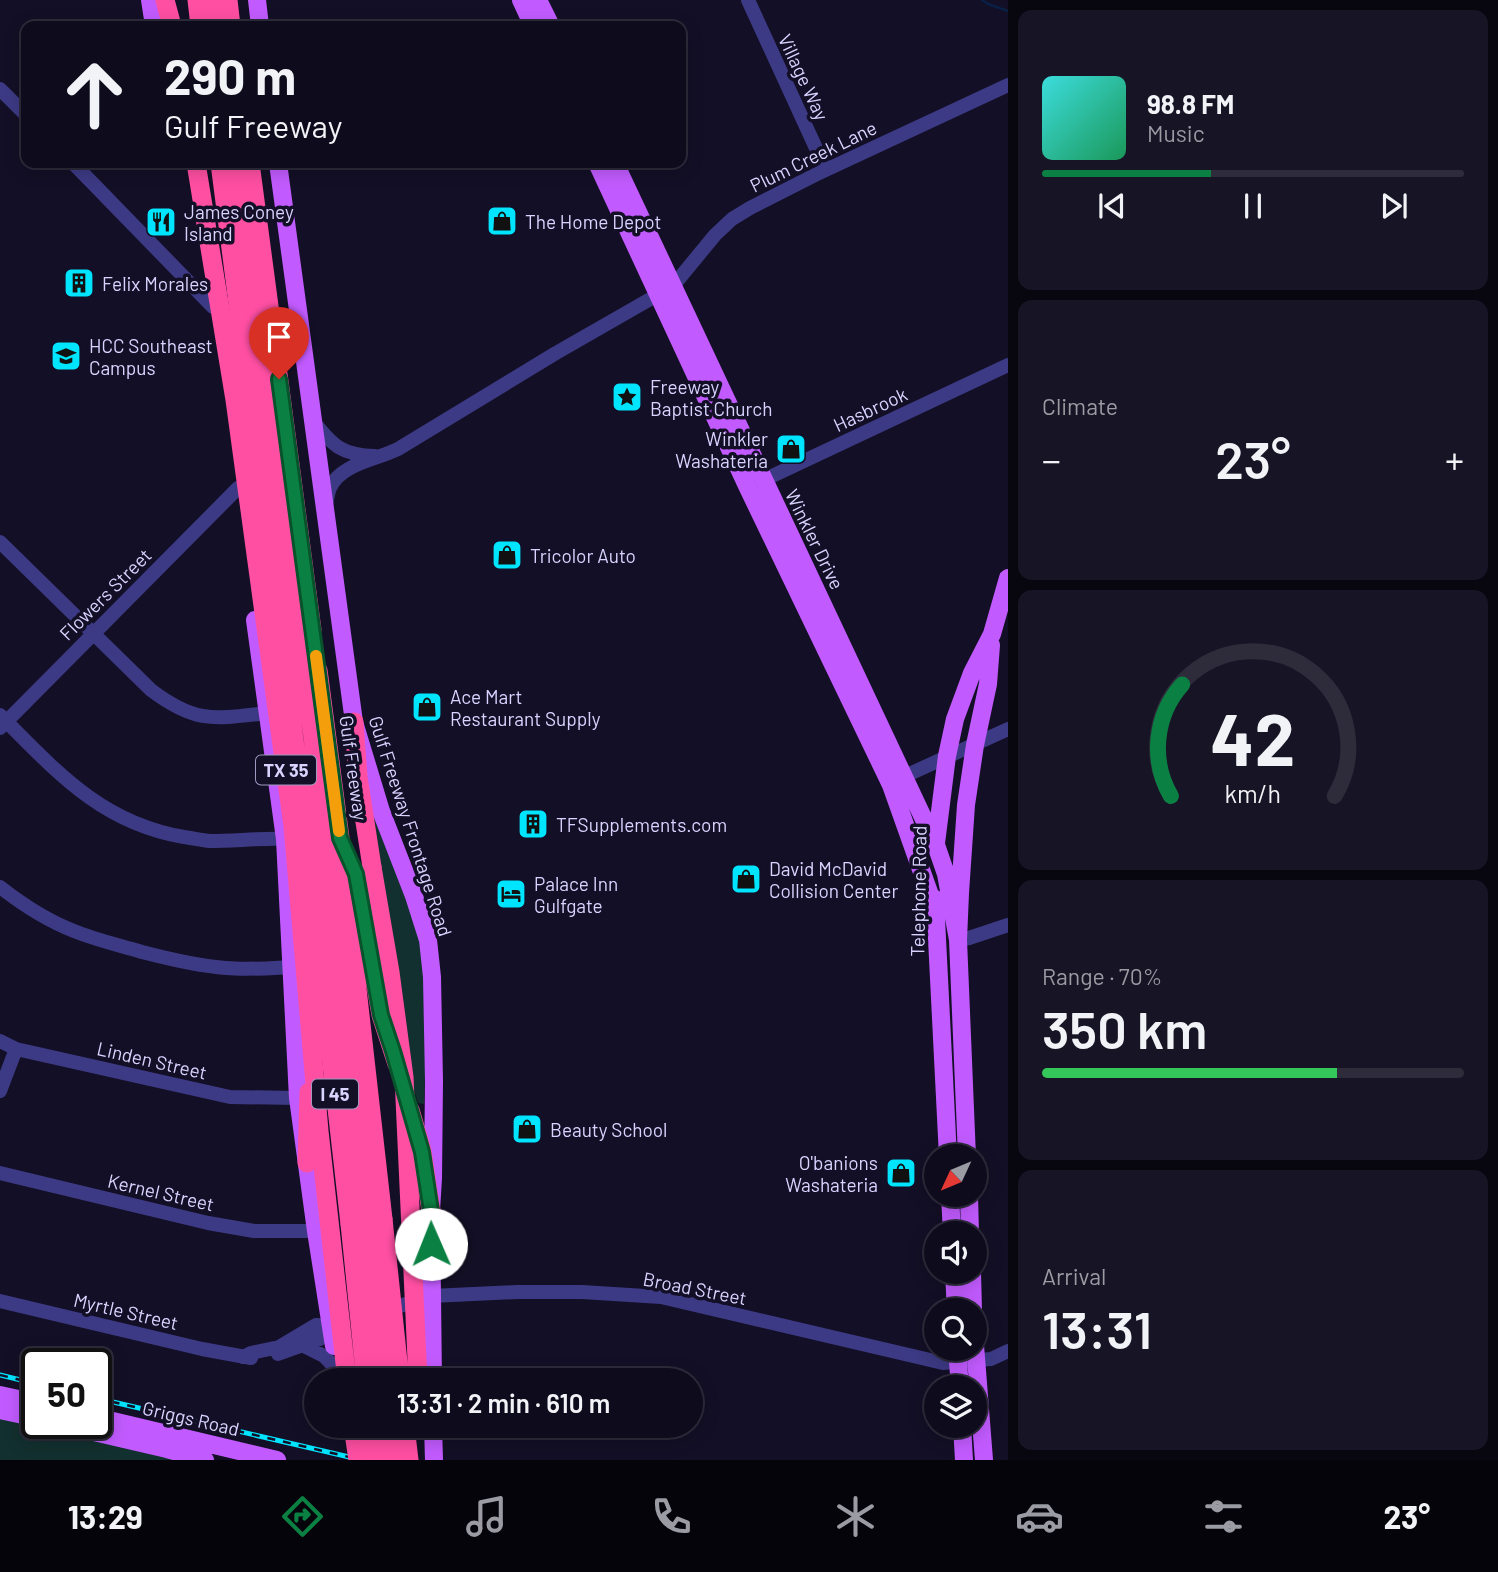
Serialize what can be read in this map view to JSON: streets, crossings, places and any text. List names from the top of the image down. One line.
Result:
{"streets":{"highway":["Gulf Freeway","TX 35","I 45"],"main road":["Winkler Drive","Gulf Freeway Frontage Road","Telephone Road","Griggs Road"],"street":["Village Way","Plum Creek Lane","Hasbrook","Flowers Street","Linden Street","Kernel Street","Broad Street","Myrtle Street"]},"crossings":[["Village Way","Plum Creek Lane"],["Plum Creek Lane","Winkler Drive"],["Hasbrook","Winkler Drive"],["Winkler Drive","Telephone Road"],["Gulf Freeway Frontage Road","Broad Street"],["Broad Street","Myrtle Street"]],"places":{"shop":["The Home Depot","Winkler Washateria","Tricolor Auto","Ace Mart Restaurant Supply","David McDavid Collision Center","Beauty School","O'banions Washateria"],"restaurant":["James Coney Island"],"building":["Felix Morales","TFSupplements.com"],"school or university":["HCC Southeast Campus"],"place":["Freeway Baptist Church"],"hotel":["Palace Inn Gulfgate"]},"north":"bottom left","page":{"turn":["290 m","Gulf Freeway"],"song":["98.8 FM","Music"],"tile":["Climate",["Range · 70%","350 km"],["Arrival","13:31"]],"heat":["−","23°","+"],"limit":"50","trip":"13:31 · 2 min · 610 m","tabs":["13:29","23°"],"gauge":["42","km/h"]}}
